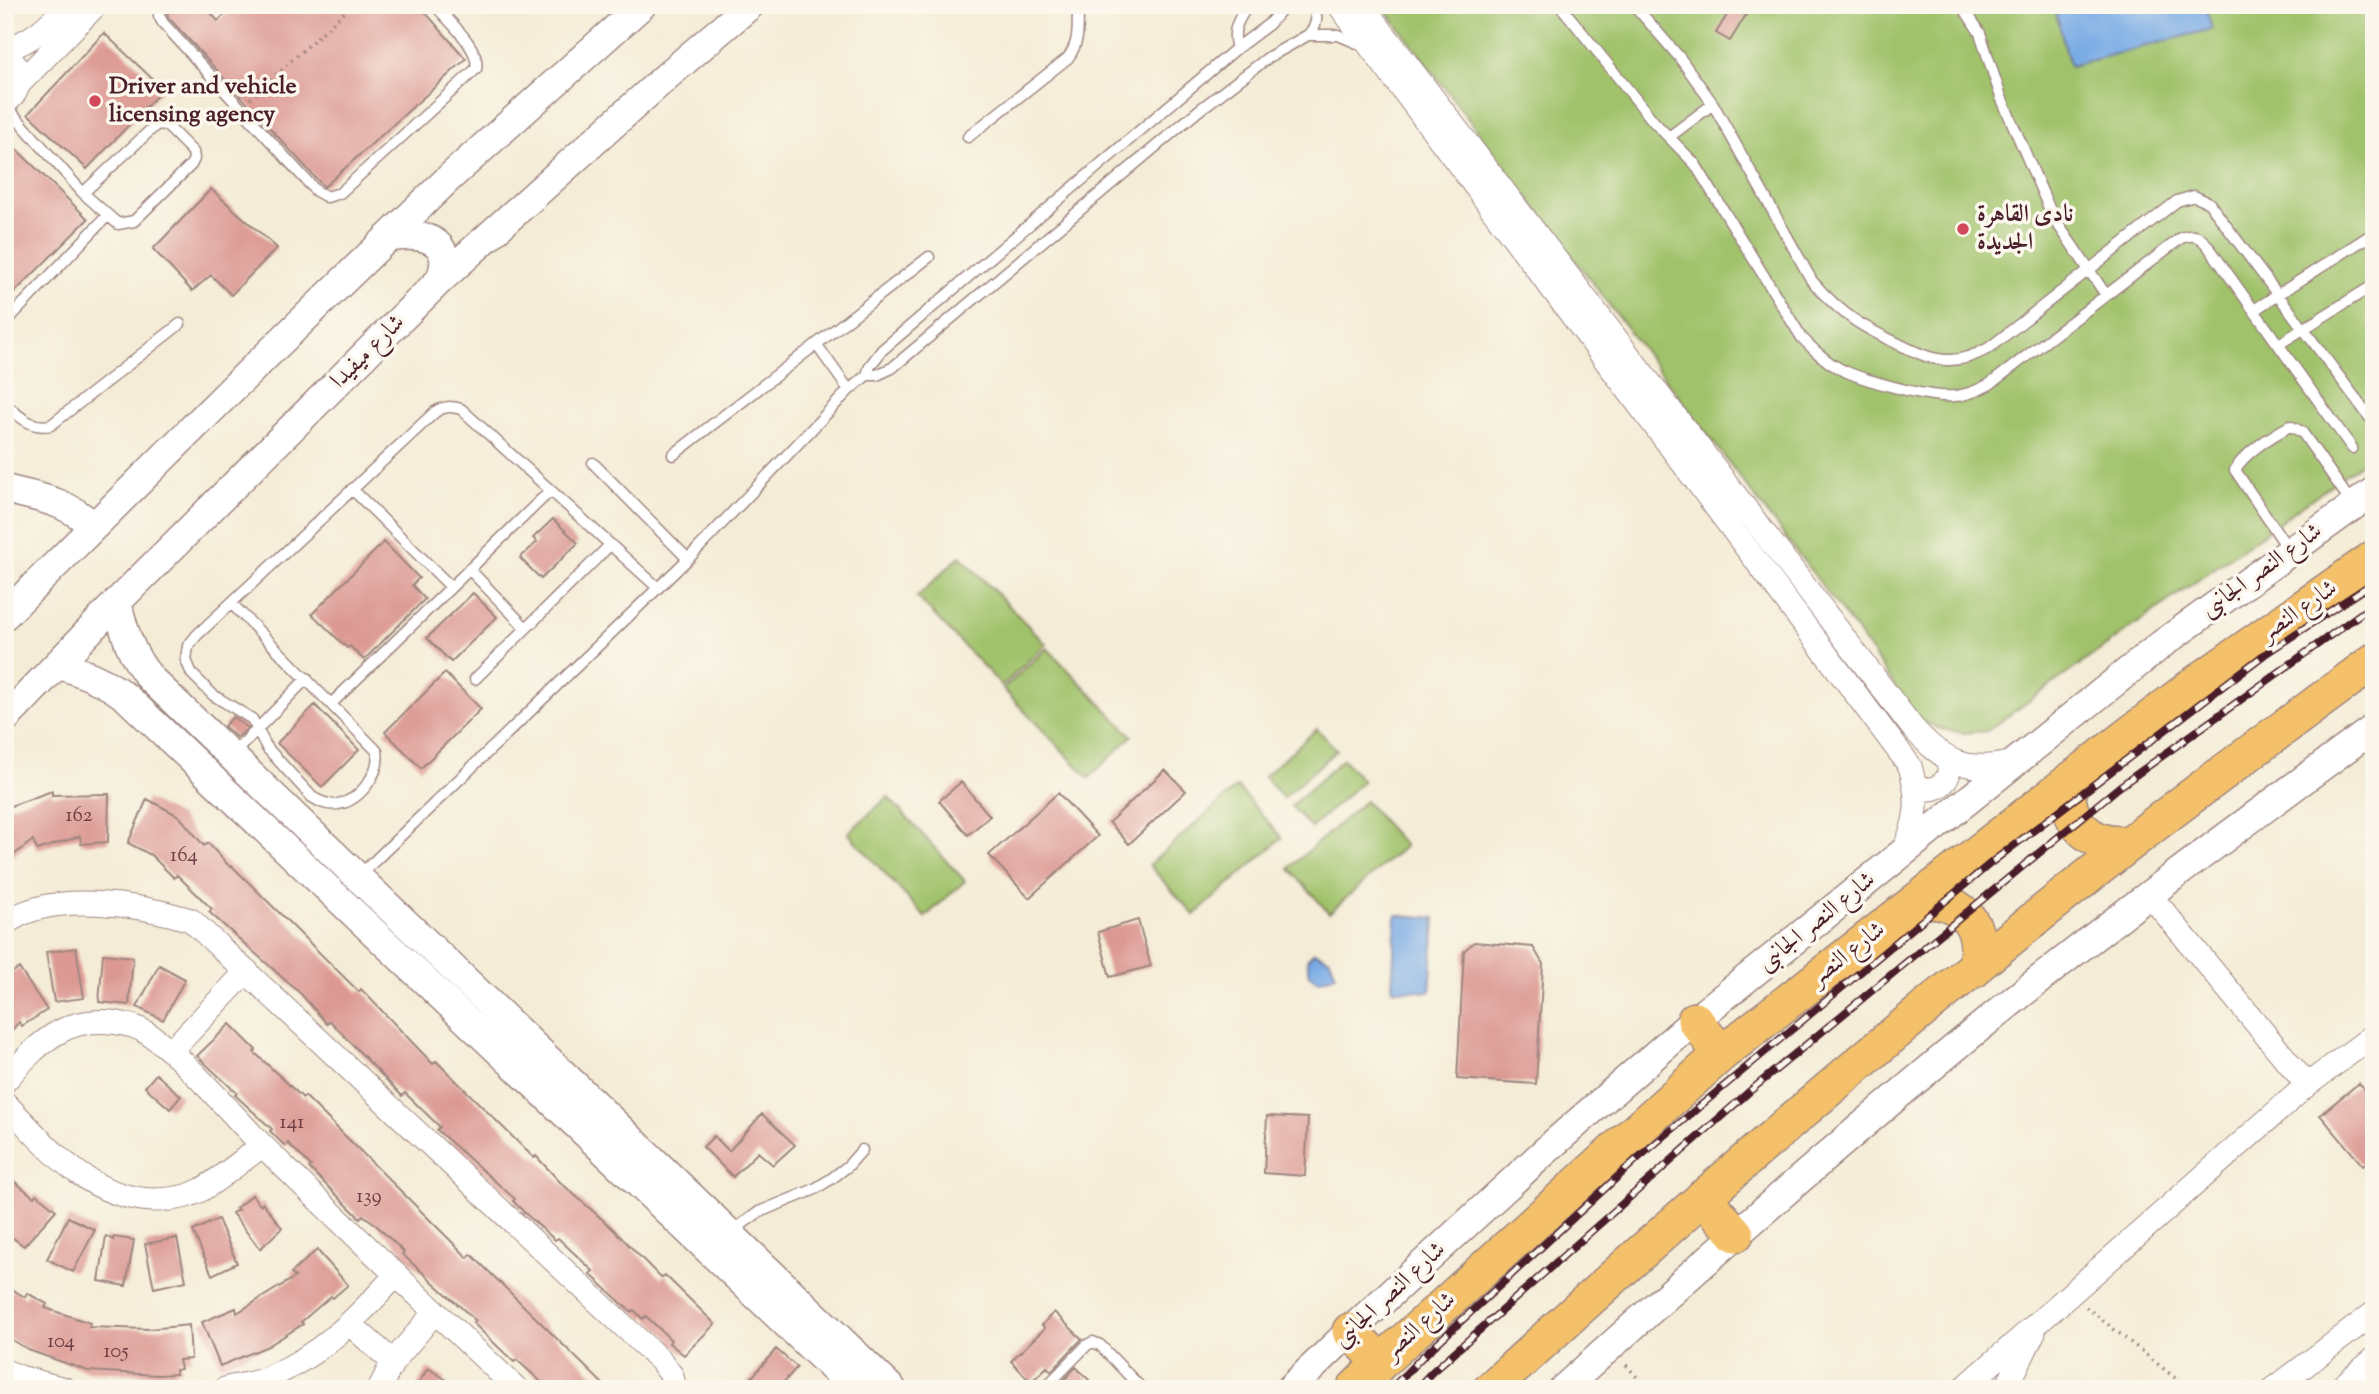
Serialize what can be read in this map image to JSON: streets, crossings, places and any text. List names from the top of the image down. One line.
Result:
{"streets":{"main road":["شارع النصر"],"street":["شارع ميفيدا","شارع النصر الجانبى"]},"places":["Driver and vehicle licensing agency","نادى القاهرة الجديدة"],"house_numbers":["162","164","141","139","104","105"]}
